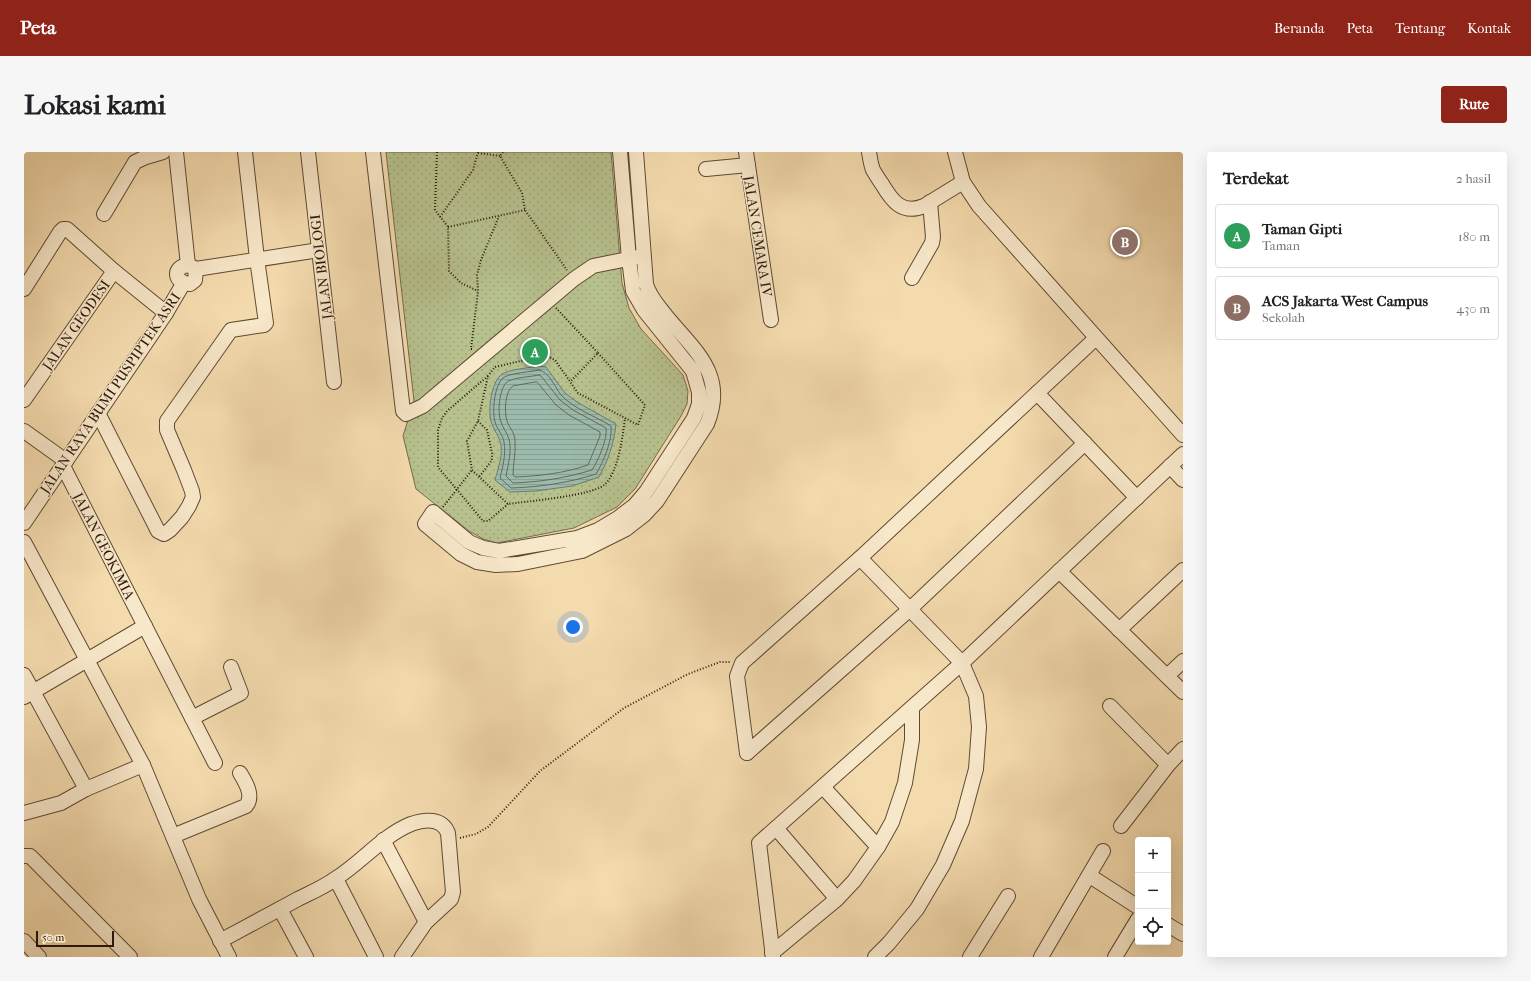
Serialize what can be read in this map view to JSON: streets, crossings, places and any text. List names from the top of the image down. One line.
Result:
{"streets":{"street":["JALAN CEMARA IV","JALAN BIOLOGI","JALAN GEODESI","JALAN RAYA BUMI PUSPIPTEK ASRI","JALAN GEOKIMIA"]},"crossings":[["JALAN RAYA BUMI PUSPIPTEK ASRI","JALAN GEOKIMIA"]],"scale_bar":"50 m","page":{"header":"Peta","nav":["Beranda","Peta","Tentang","Kontak"],"buttons":"Rute","title":"Lokasi kami","heading":["Terdekat","2 hasil"],"list":[{"mark":"A","name":"Taman Gipti","note":"Taman","value":"180 m"},{"mark":"B","name":"ACS Jakarta West Campus","note":"Sekolah","value":"430 m"}],"pins":["B","A"],"map_buttons":["+","−"],"scale":"50 m"}}
